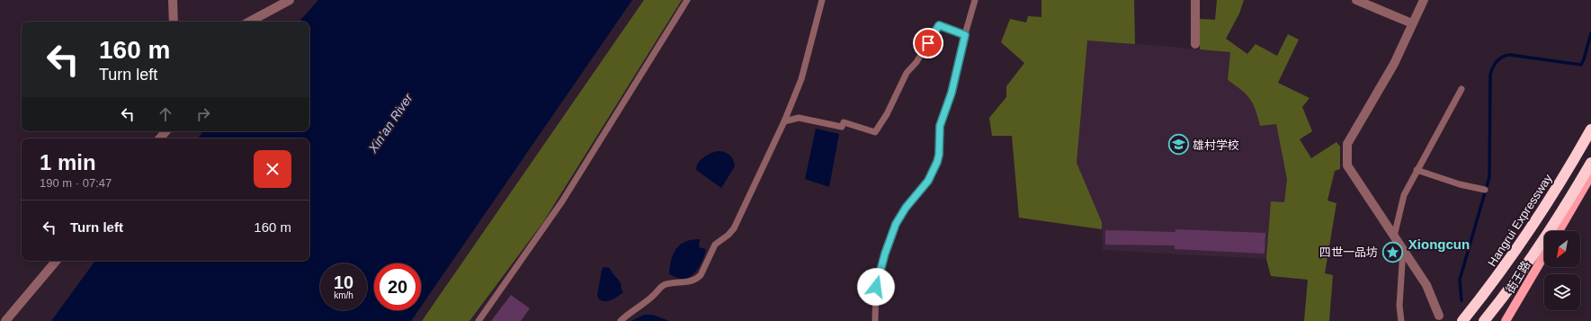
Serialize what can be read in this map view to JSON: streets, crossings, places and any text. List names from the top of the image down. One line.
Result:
{"streets":{"highway":["Hangrui Expressway"],"main road":["街王路"]},"districts":["Xiongcun"],"water":["Xin’an River"],"places":{"school or university":["雄村学校"],"place":["四世一品坊"]},"north":"bottom left","page":{"turn":["160 m","Turn left"],"heading":["1 min","190 m · 07:47"],"list":[{"name":"Turn left","value":"160 m"}],"speed":"10 km/h","limit":"20"}}
